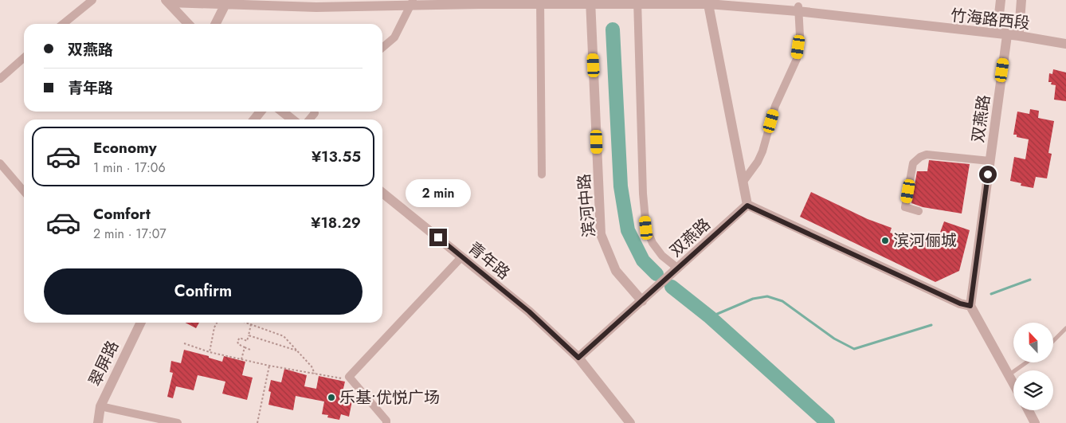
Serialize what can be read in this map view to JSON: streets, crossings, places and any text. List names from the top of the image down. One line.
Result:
{"streets":{"street":["竹海路西段","双燕路","滨河中路","青年路","翠屏路"]},"crossings":[["竹海路西段","双燕路"],["竹海路西段","滨河中路"],["双燕路","滨河中路"]],"places":["滨河俪城","乐基•优悦广场"],"north":"top","page":{"banner":["双燕路","青年路"],"list":[{"name":"Economy","note":"1 min · 17:06","value":"¥13.55"},{"name":"Comfort","note":"2 min · 17:07","value":"¥18.29"}],"bubble":"2 min","buttons":"Confirm"}}
